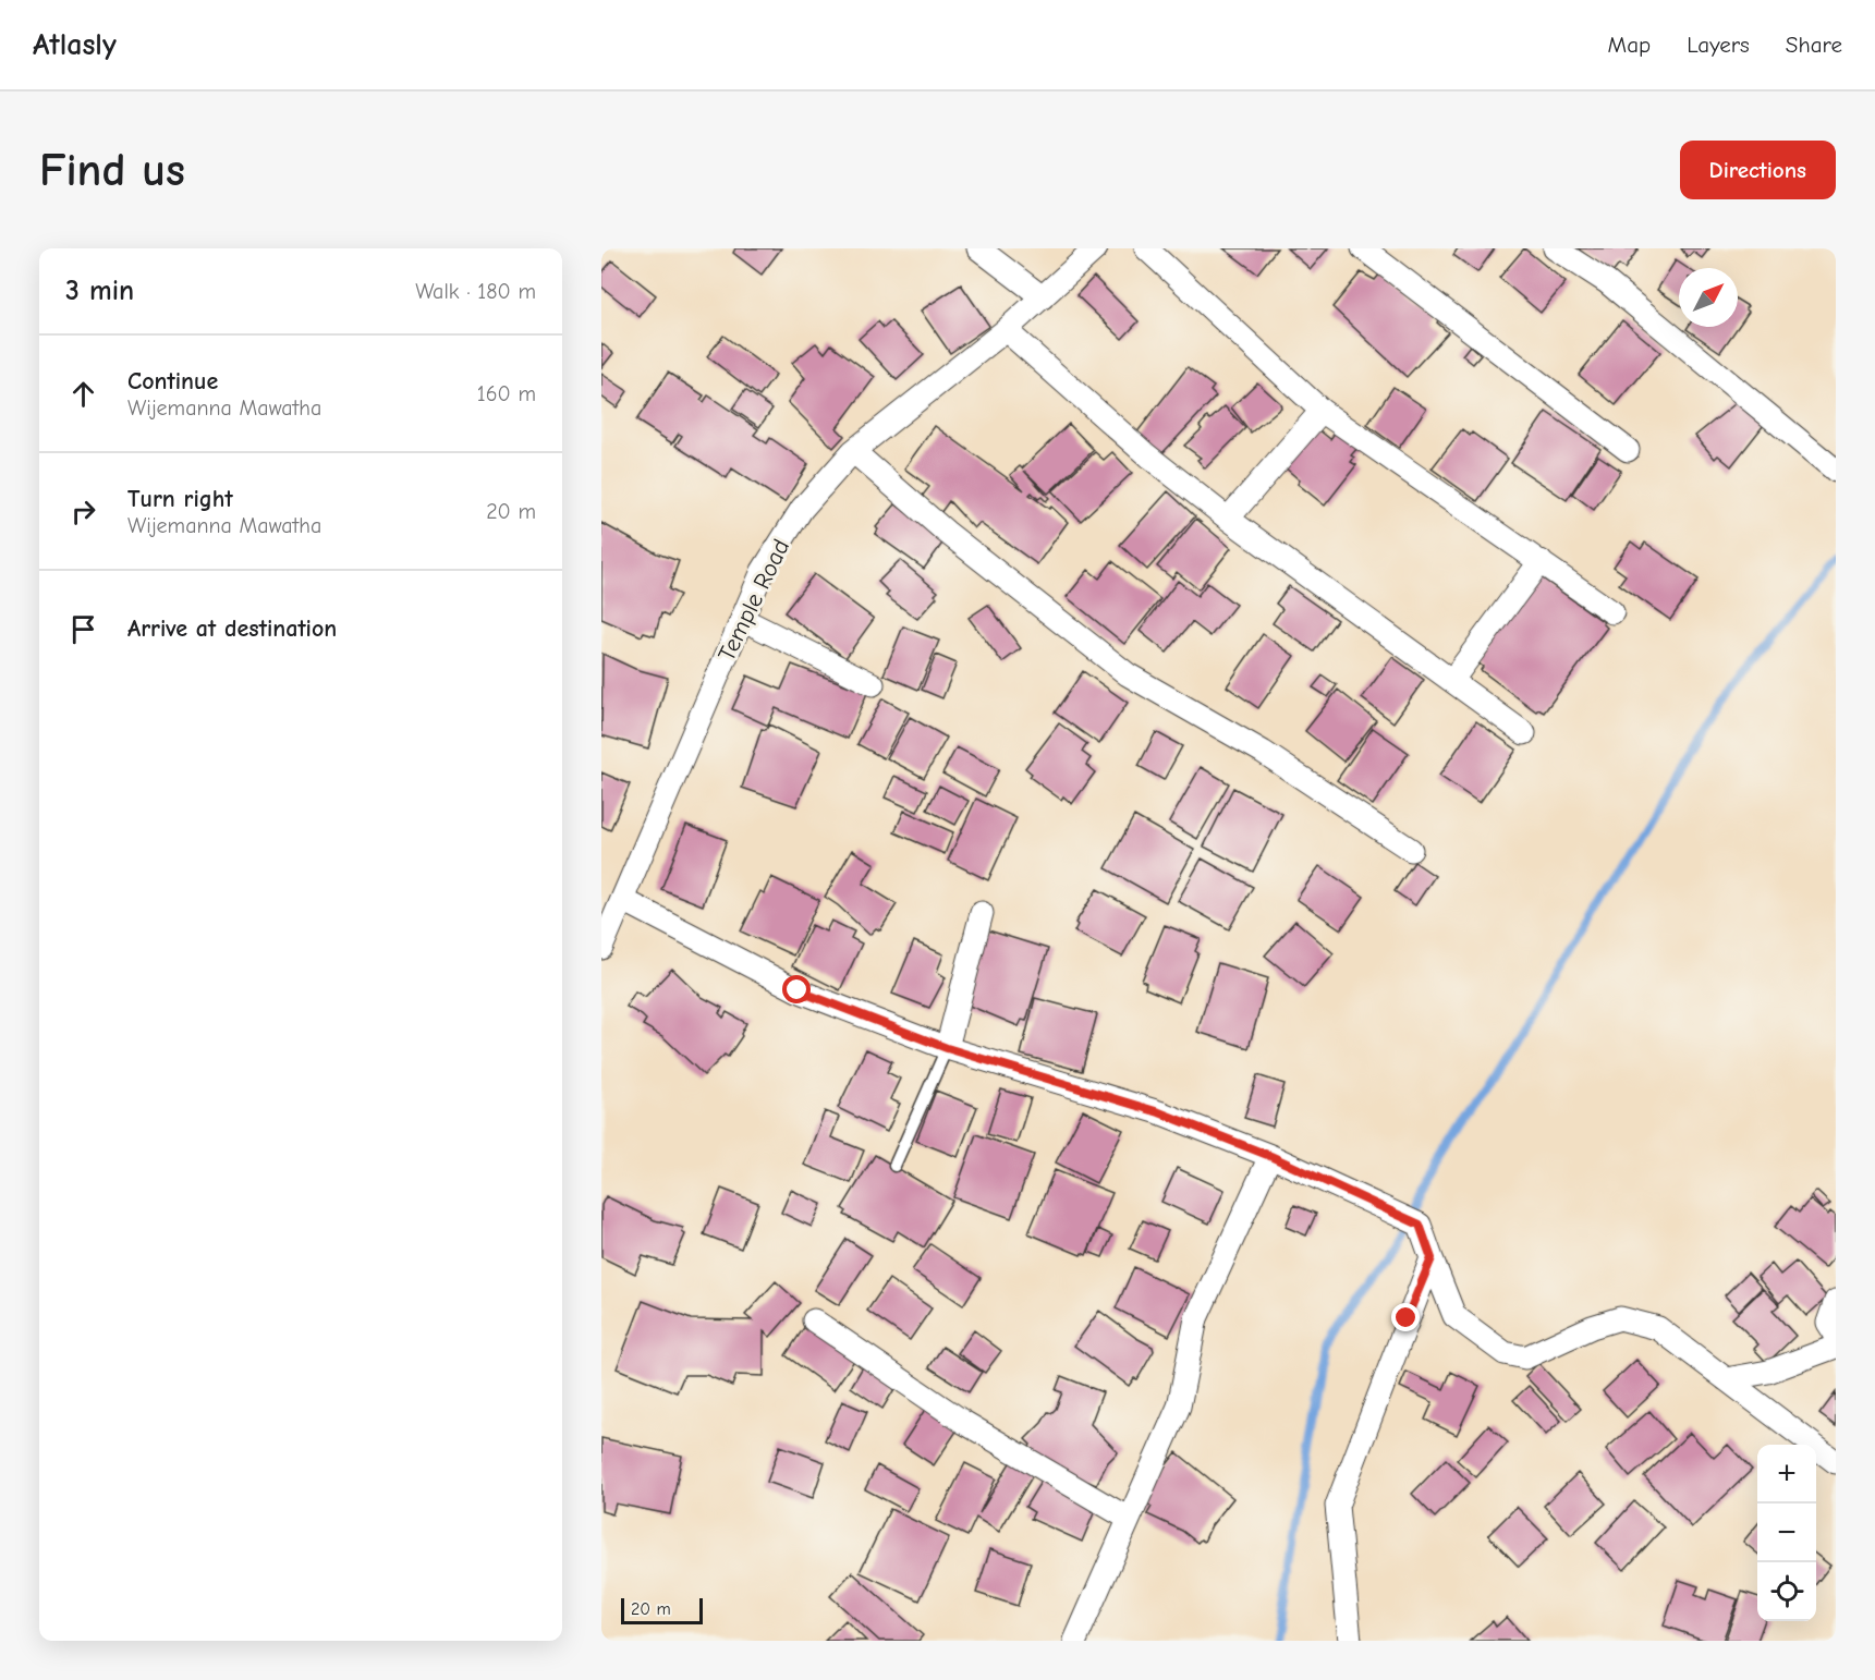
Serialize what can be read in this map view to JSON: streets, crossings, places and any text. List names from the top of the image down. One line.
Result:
{"streets":{"street":["Temple Road"]},"scale_bar":"20 m","north":"top right","page":{"header":"Atlasly","nav":["Map","Layers","Share"],"buttons":"Directions","title":"Find us","heading":["3 min","Walk · 180 m"],"list":[["Continue","Wijemanna Mawatha","160 m"],["Turn right","Wijemanna Mawatha","20 m"],"Arrive at destination"],"map_buttons":["+","−"],"scale":"20 m"}}
